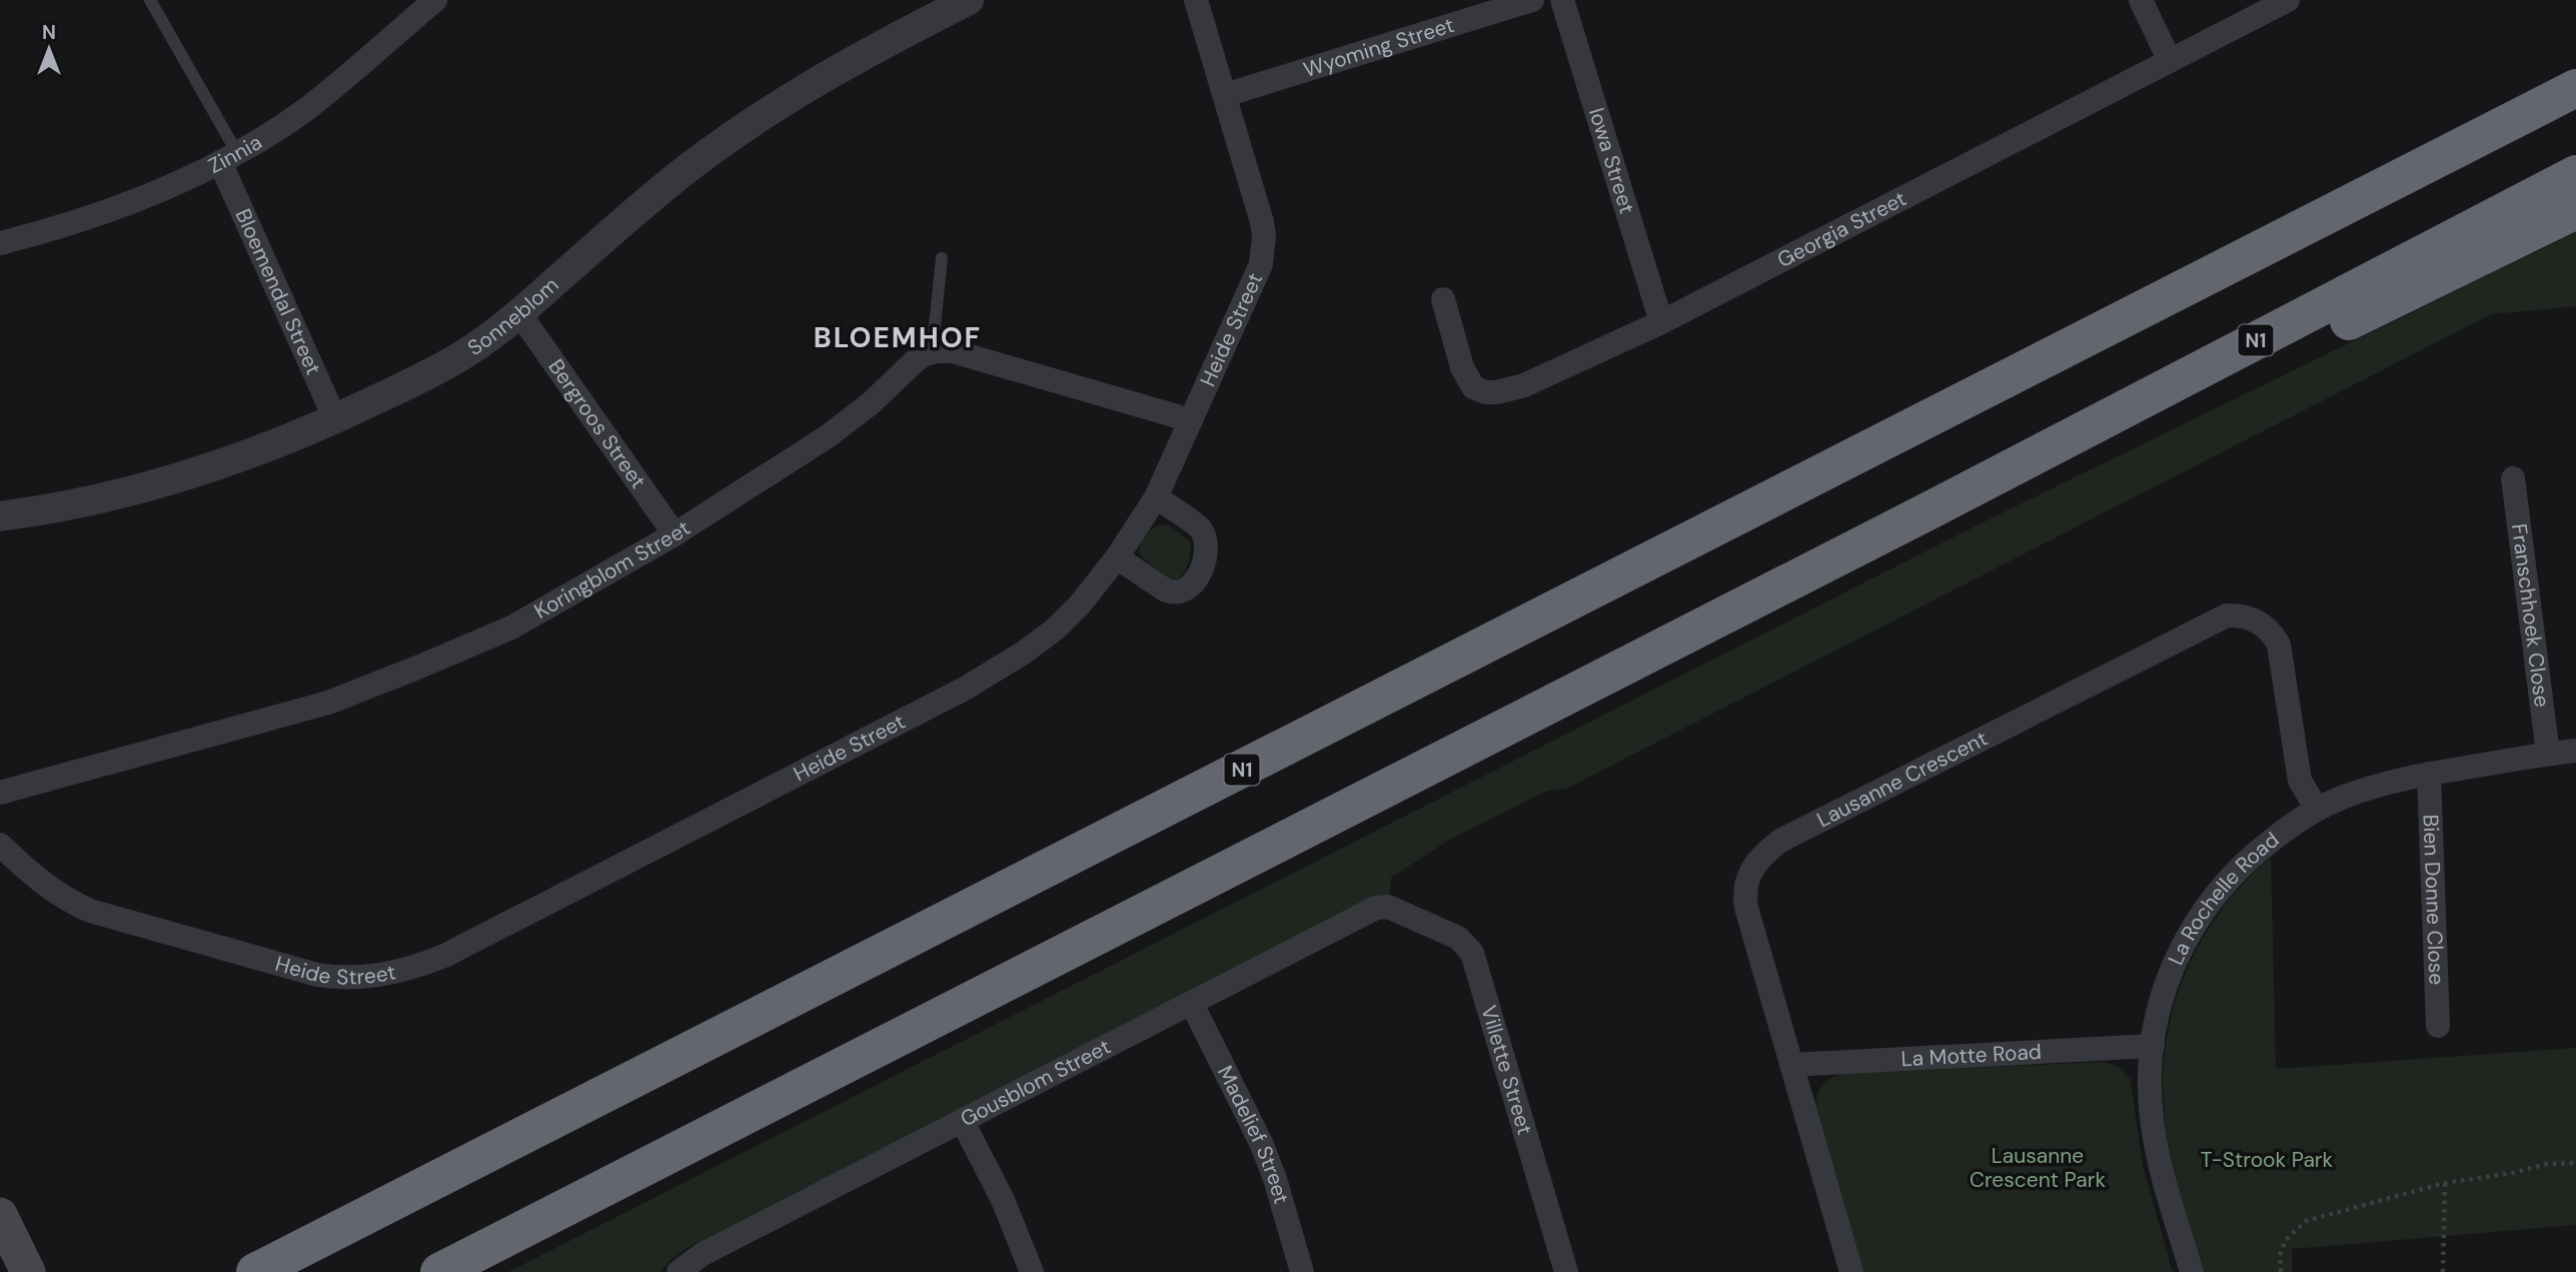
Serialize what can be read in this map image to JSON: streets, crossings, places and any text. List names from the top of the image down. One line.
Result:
{"streets":{"highway":["N1"],"street":["Wyoming Street","Zinnia","Iowa Street","Georgia Street","Bloemendal Street","Sonneblom","Heide Street","Bergroos Street","Koringblom Street","Franschhoek Close","Lausanne Crescent","Bien Donne Close","La Rochelle Road","La Motte Road","Villette Street","Gousblom Street","Madelief Street"]},"crossings":[["Wyoming Street","Heide Street"],["Zinnia","Bloemendal Street"],["Iowa Street","Georgia Street"],["Bloemendal Street","Sonneblom"],["Sonneblom","Bergroos Street"],["Bergroos Street","Koringblom Street"],["Franschhoek Close","La Rochelle Road"],["Lausanne Crescent","La Rochelle Road"],["Lausanne Crescent","La Motte Road"],["Bien Donne Close","La Rochelle Road"],["La Rochelle Road","La Motte Road"],["Villette Street","Gousblom Street"],["Gousblom Street","Madelief Street"]],"districts":["BLOEMHOF"],"parks":["Lausanne Crescent Park","T-Strook Park"],"north":"top"}
